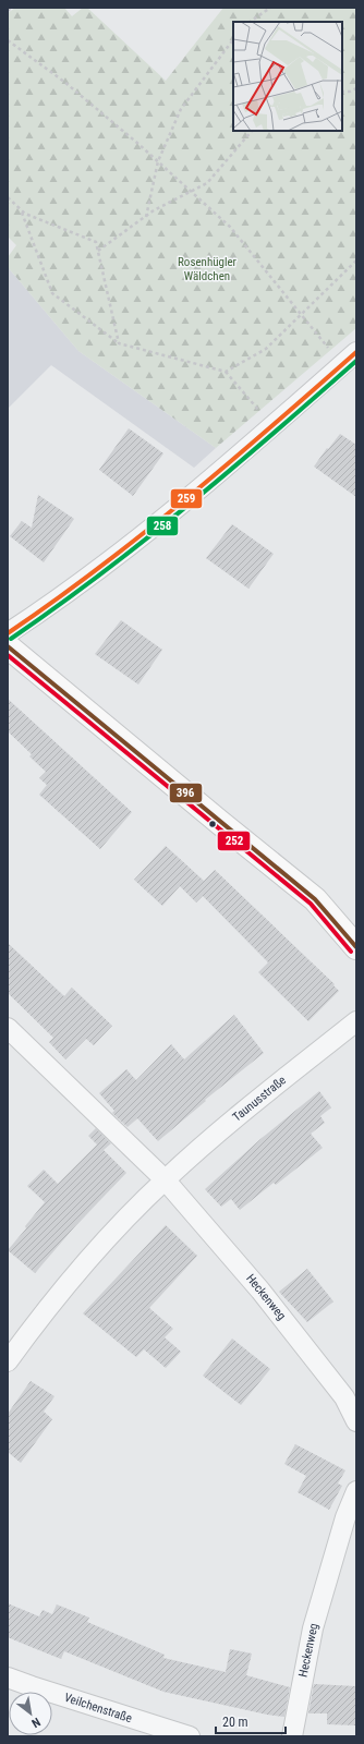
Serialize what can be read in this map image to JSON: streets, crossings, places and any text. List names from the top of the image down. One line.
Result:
{"streets":{"street":["Taunusstraße","Heckenweg","Veilchenstraße"]},"crossings":[["Taunusstraße","Heckenweg"]],"parks":["Rosenhügler Wäldchen"],"lines":["transit line 259","transit line 258","transit line 396","transit line 252"],"scale_bar":"20 m","north":"bottom right"}
